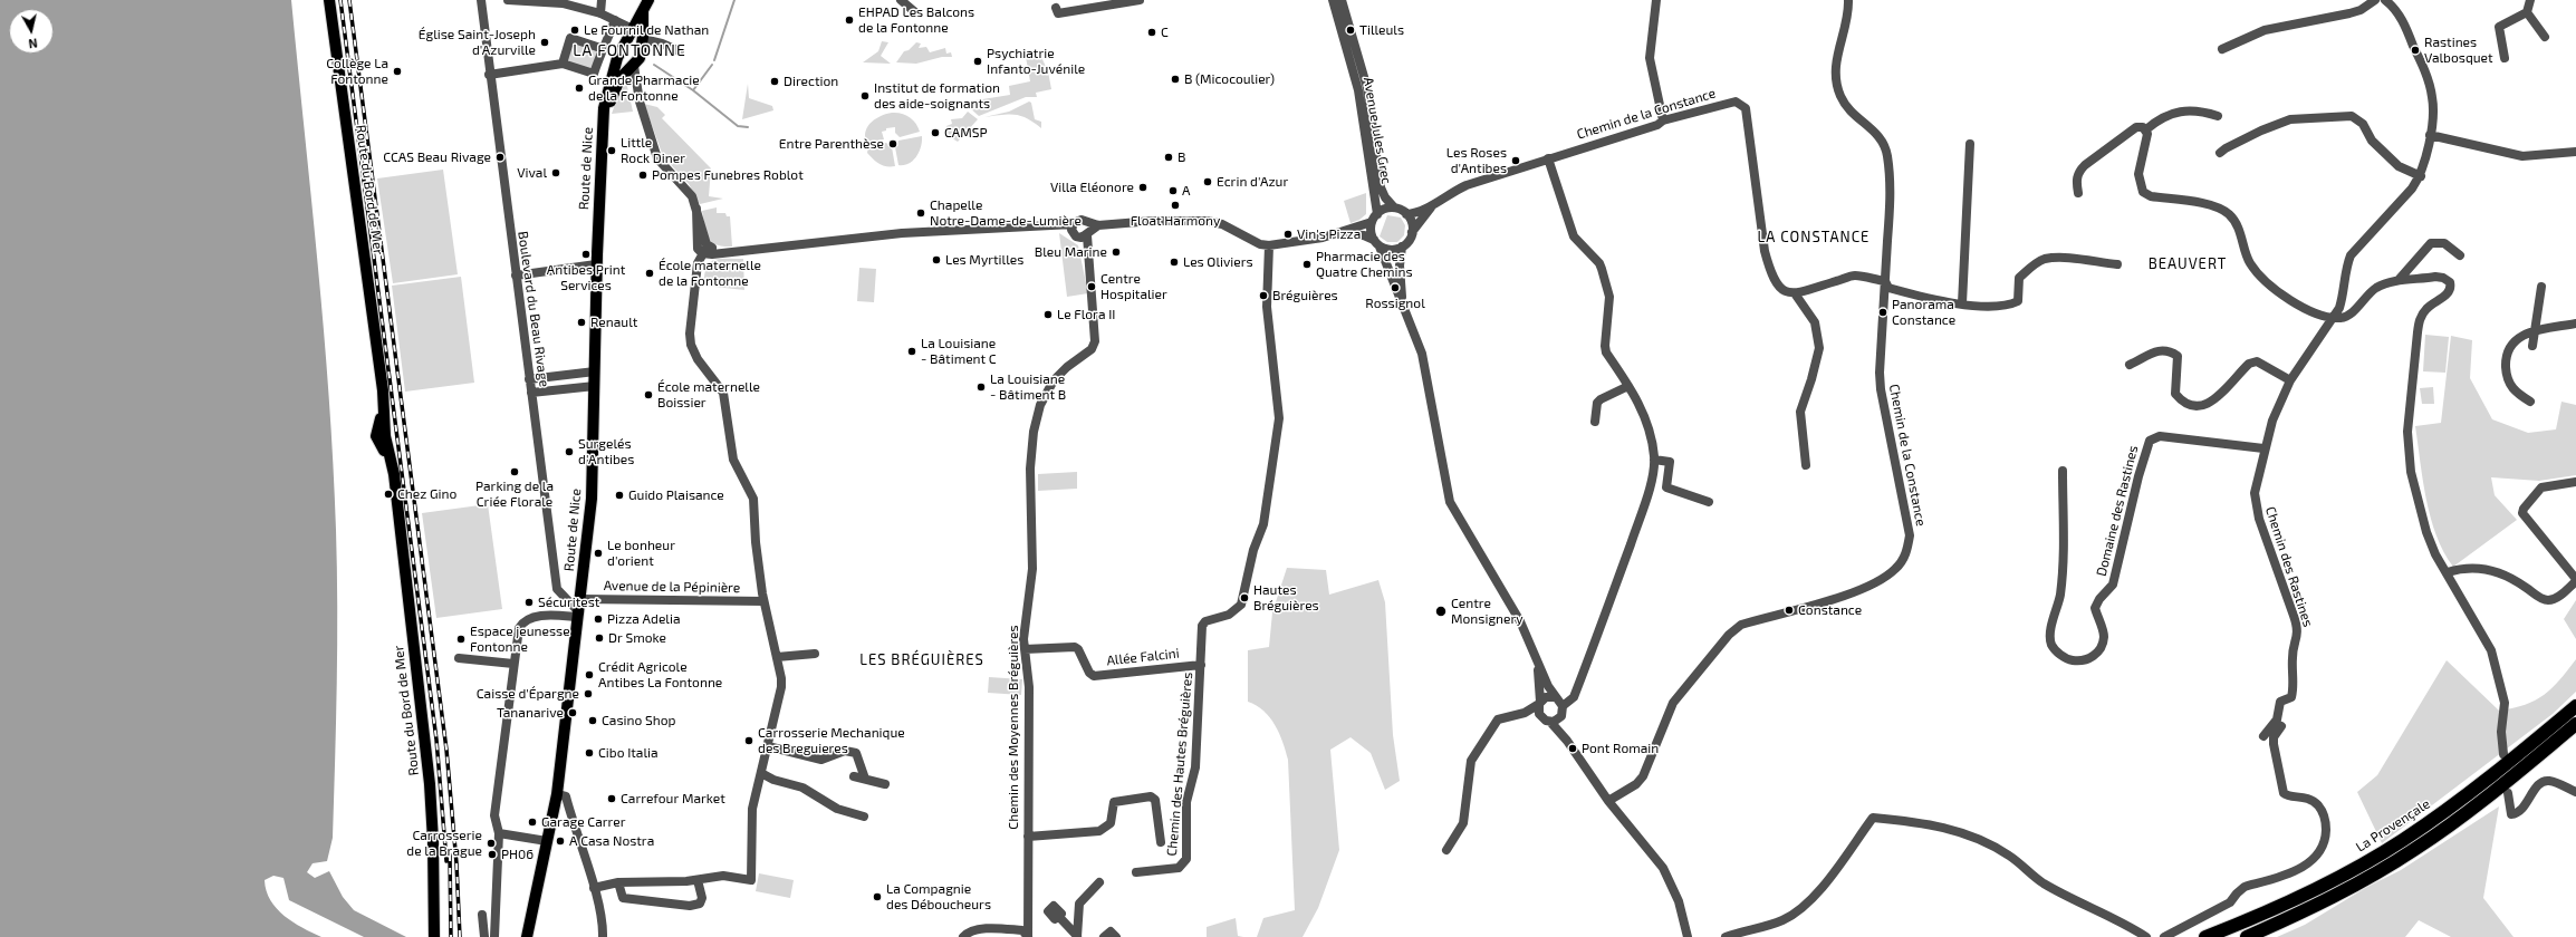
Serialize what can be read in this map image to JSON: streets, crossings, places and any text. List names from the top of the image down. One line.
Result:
{"streets":{"highway":["La Provençale"],"main road":["Route de Nice","Route du Bord de Mer"],"street":["Chemin de la Constance","Avenue Jules Grec","Boulevard du Beau Rivage","Domaine des Rastines","Chemin des Rastines","Avenue de la Pépinière","Allée Falcini","Chemin des Moyennes Bréguières","Chemin des Hautes Bréguières"]},"crossings":[["Chemin de la Constance","Avenue Jules Grec"],["Route de Nice","Boulevard du Beau Rivage"],["Route de Nice","Avenue de la Pépinière"],["Domaine des Rastines","Chemin des Rastines"],["Allée Falcini","Chemin des Moyennes Bréguières"],["Allée Falcini","Chemin des Hautes Bréguières"]],"districts":["LA FONTONNE","LA CONSTANCE","BEAUVERT","LES BRÉGUIÈRES"],"places":["EHPAD Les Balcons de la Fontonne","Le Fournil de Nathan","Tilleuls","C","Église Saint-Joseph d'Azurville","Rastines Valbosquet","Psychiatrie Infanto-Juvénile","Collège La Fontonne","B (Micocoulier)","Direction","Grande Pharmacie de la Fontonne","Institut de formation des aide-soignants","CAMSP","Entre Parenthèse","Little Rock Diner","CCAS Beau Rivage","B","Les Roses d'Antibes","Vival","Pompes Funebres Roblot","Ecrin d'Azur","Villa Eléonore","A","Float Harmony","Chapelle Notre-Dame-de-Lumière","Vin's Pizza","Bleu Marine","Antibes Print Services","Les Myrtilles","Les Oliviers","Pharmacie des Quatre Chemins","École maternelle de la Fontonne","Centre Hospitalier","Rossignol","Bréguières","Panorama Constance","Le Flora II","Renault","La Louisiane - Bâtiment C","La Louisiane - Bâtiment B","École maternelle Boissier","Surgelés d'Antibes","Parking de la Criée Florale","Chez Gino","Guido Plaisance","Le bonheur d'orient","Hautes Bréguières","Sécuritest","Constance","Centre Monsignery","Pizza Adelia","Dr Smoke","Espace jeunesse Fontonne","Crédit Agricole Antibes La Fontonne","Caisse d'Épargne","Tananarive","Casino Shop","Carrosserie Mechanique des Breguieres","Pont Romain","Cibo Italia","Carrefour Market","Garage Carrer","A Casa Nostra","Carrosserie de la Brague","PH06","La Compagnie des Déboucheurs"],"north":"bottom"}
